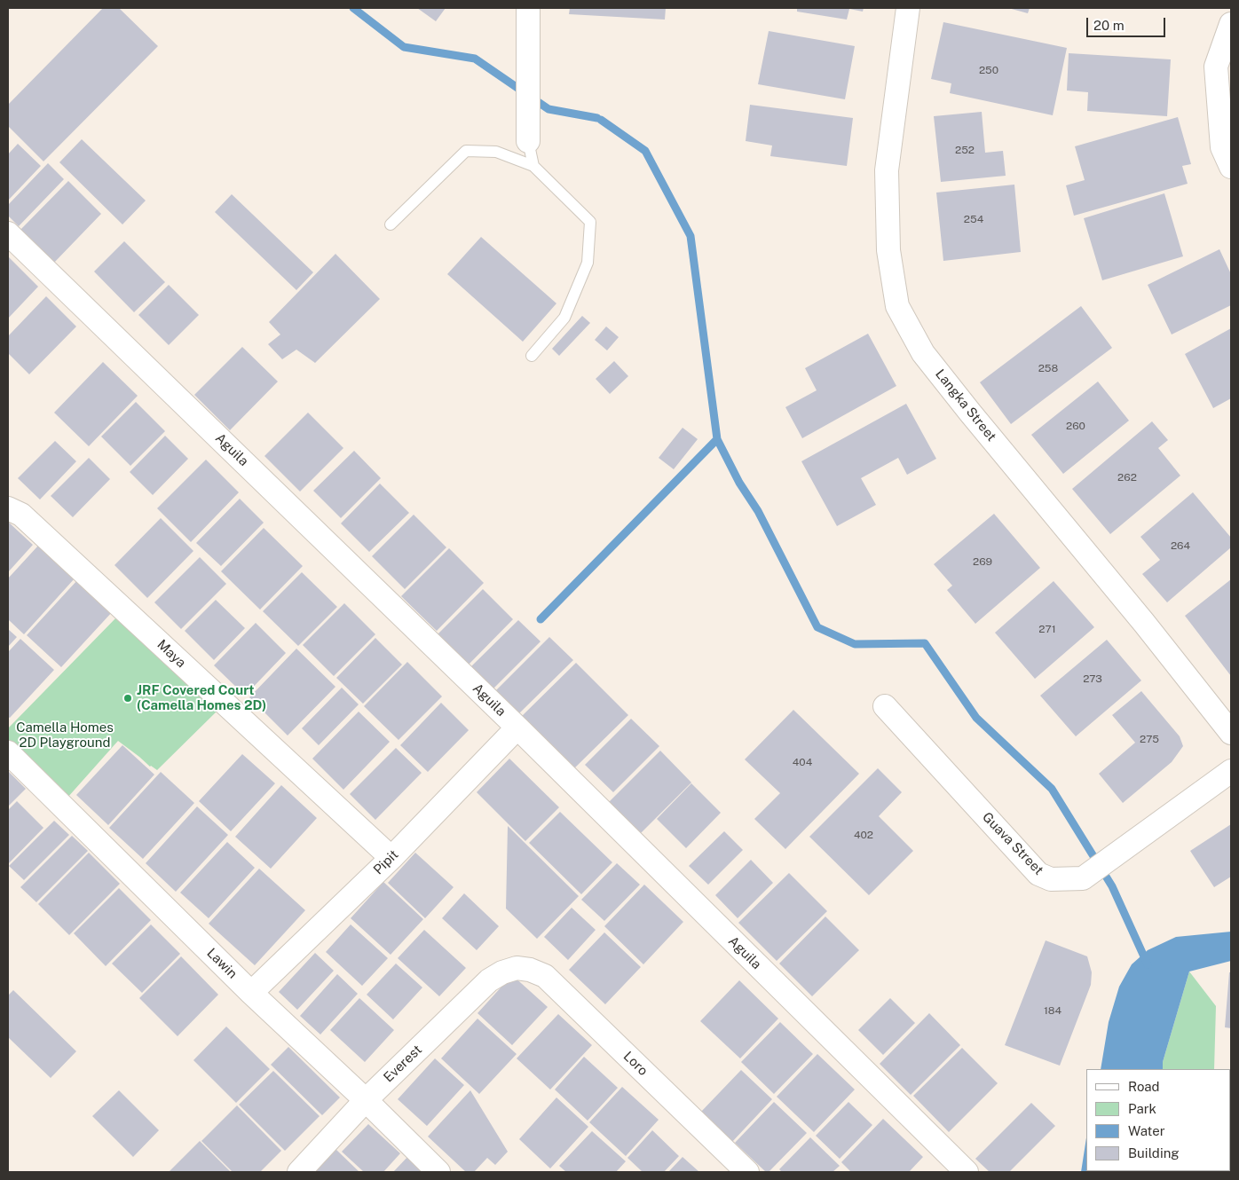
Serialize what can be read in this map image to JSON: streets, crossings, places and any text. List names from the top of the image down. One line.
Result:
{"streets":{"street":["Langka Street","Aguila","Maya","Guava Street","Pipit","Lawin","Everest","Loro"]},"crossings":[["Aguila","Pipit"],["Maya","Pipit"],["Pipit","Lawin"],["Lawin","Everest"],["Everest","Loro"]],"parks":["Camella Homes 2D Playground"],"places":["JRF Covered Court (Camella Homes 2D)"],"house_numbers":["250","252","254","258","260","262","264","269","271","273","275","404","402","184"],"legend":["Road","Park","Water","Building"],"scale_bar":"20 m"}
